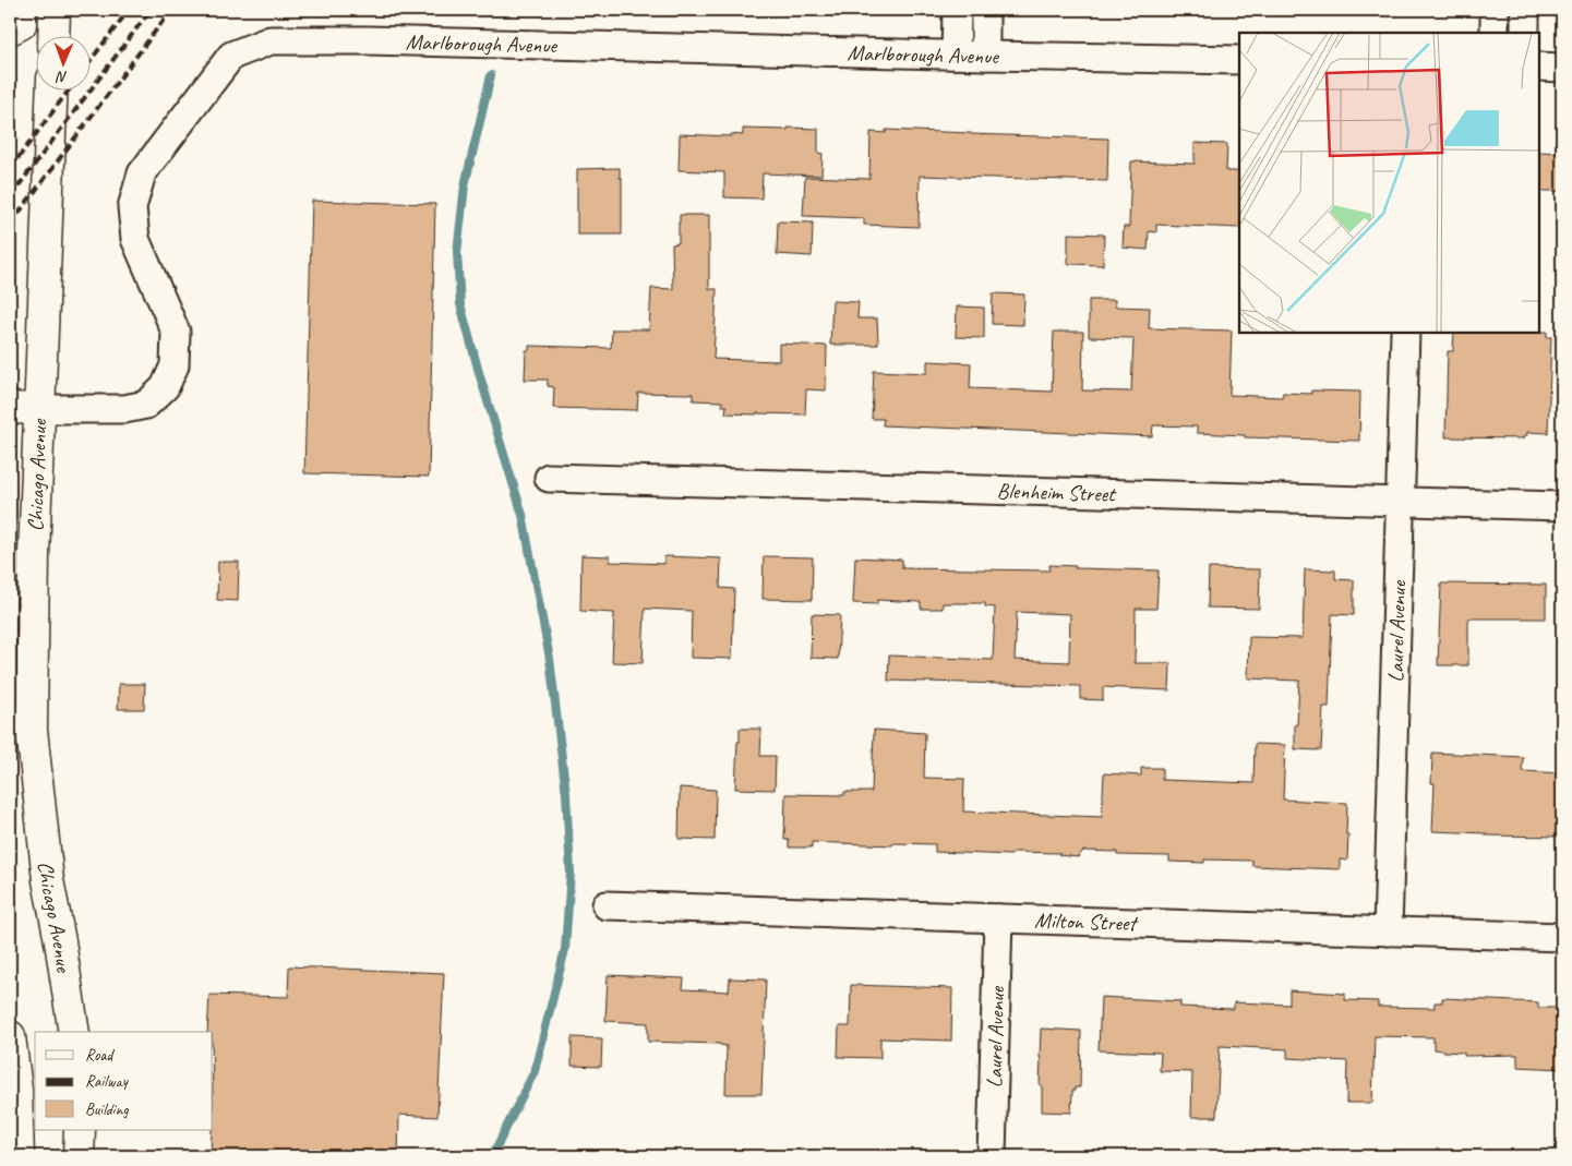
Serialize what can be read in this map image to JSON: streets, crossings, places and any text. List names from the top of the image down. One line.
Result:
{"streets":{"main road":["Chicago Avenue"],"street":["Marlborough Avenue","Blenheim Street","Laurel Avenue","Milton Street"]},"crossings":[["Marlborough Avenue","Chicago Avenue"],["Blenheim Street","Laurel Avenue"],["Laurel Avenue","Milton Street"]],"legend":["Road","Railway","Building"],"north":"bottom"}
